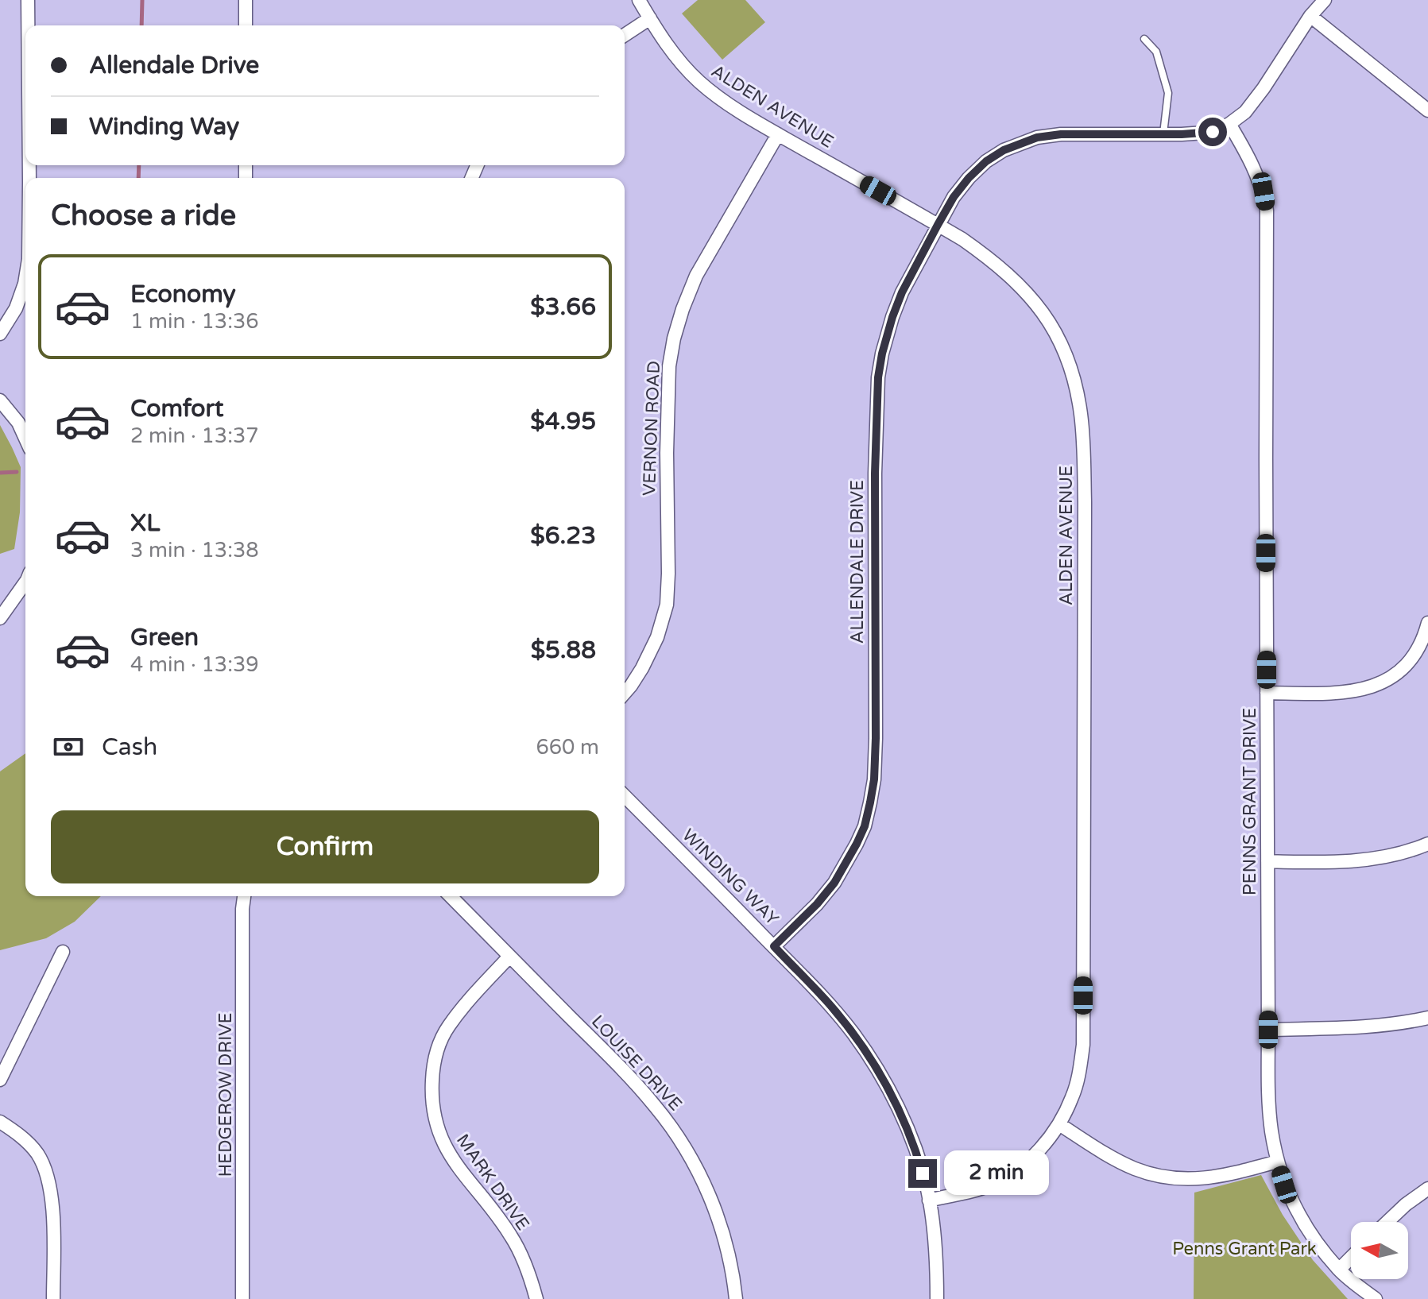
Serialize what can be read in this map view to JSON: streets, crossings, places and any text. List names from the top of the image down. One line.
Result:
{"streets":{"street":["ALDEN AVENUE","VERNON ROAD","ALLENDALE DRIVE","PENNS GRANT DRIVE","WINDING WAY","LOUISE DRIVE","HEDGEROW DRIVE","MARK DRIVE"]},"crossings":[["ALDEN AVENUE","VERNON ROAD"],["ALDEN AVENUE","ALLENDALE DRIVE"],["ALDEN AVENUE","WINDING WAY"],["ALLENDALE DRIVE","PENNS GRANT DRIVE"],["ALLENDALE DRIVE","WINDING WAY"],["LOUISE DRIVE","MARK DRIVE"]],"parks":["Penns Grant Park"],"north":"left","page":{"banner":["Allendale Drive","Winding Way"],"heading":"Choose a ride","list":[{"name":"Economy","note":"1 min · 13:36","value":"$3.66"},{"name":"Comfort","note":"2 min · 13:37","value":"$4.95"},{"name":"XL","note":"3 min · 13:38","value":"$6.23"},{"name":"Green","note":"4 min · 13:39","value":"$5.88"}],"pay":["Cash","660 m"],"buttons":"Confirm","bubble":"2 min"}}
